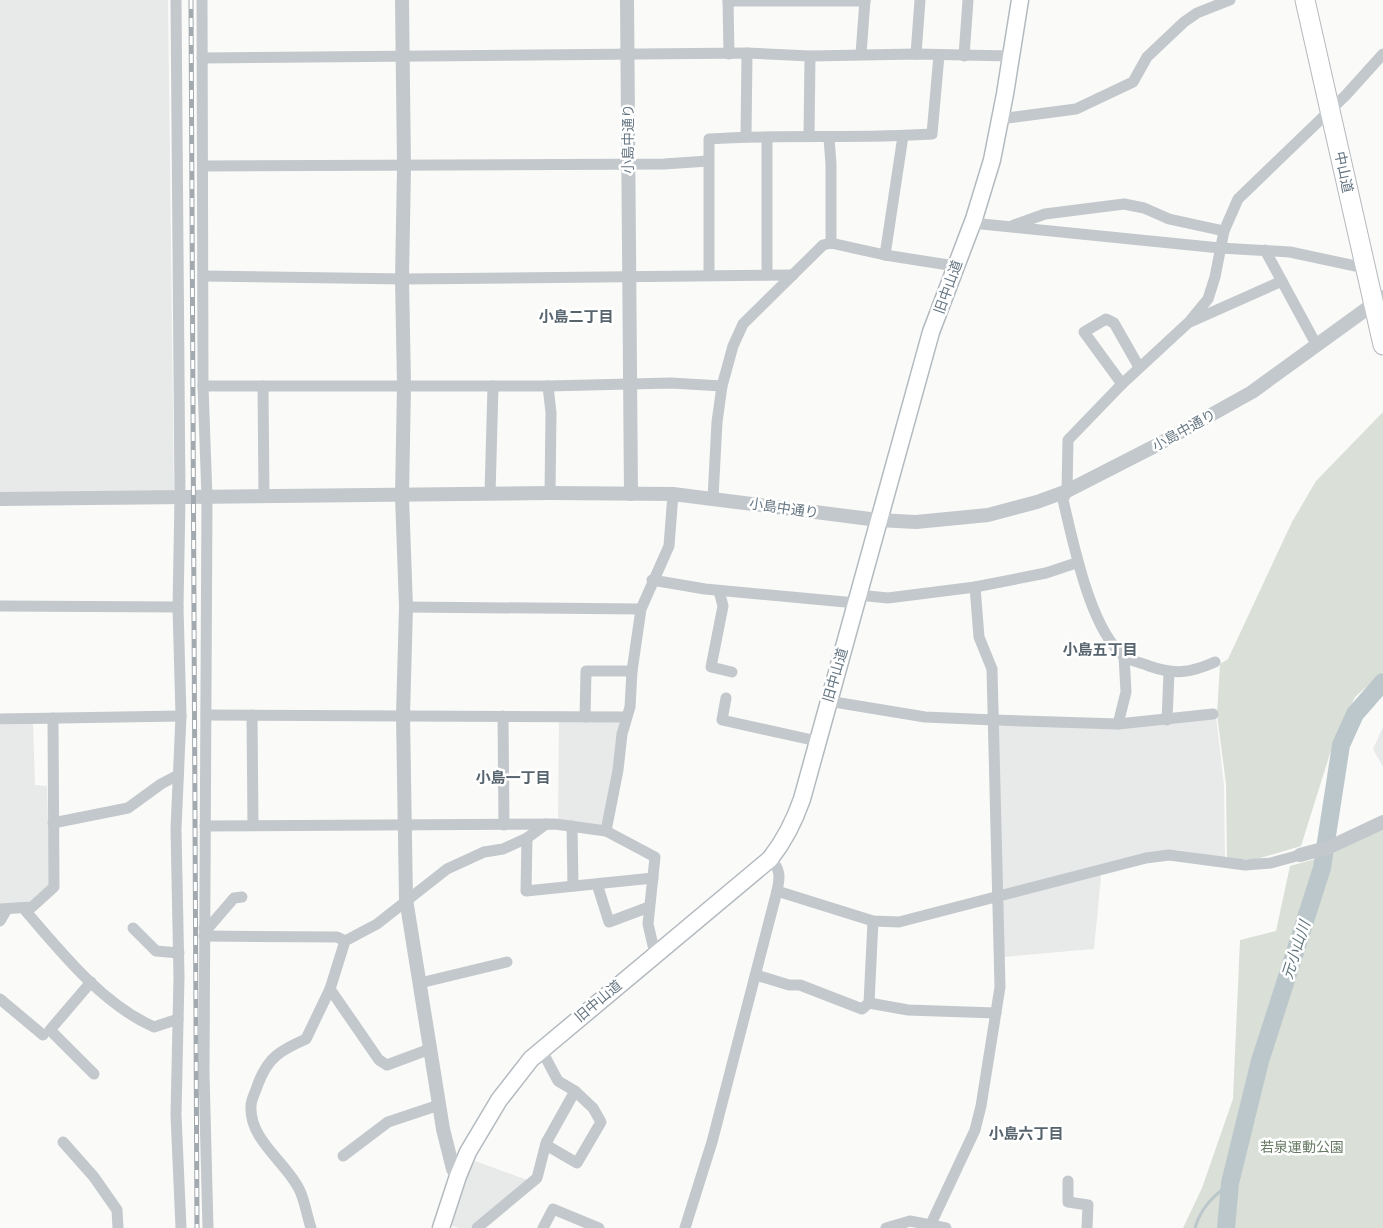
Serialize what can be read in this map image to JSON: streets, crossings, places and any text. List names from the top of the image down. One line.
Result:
{"streets":{"highway":["中山道"],"main road":["旧中山道"],"street":["小島中通り"]},"crossings":[["小島中通り","中山道"],["小島中通り","旧中山道"]],"districts":["小島二丁目","小島五丁目","小島一丁目","小島六丁目"],"water":["元小山川"],"parks":["若泉運動公園"]}
